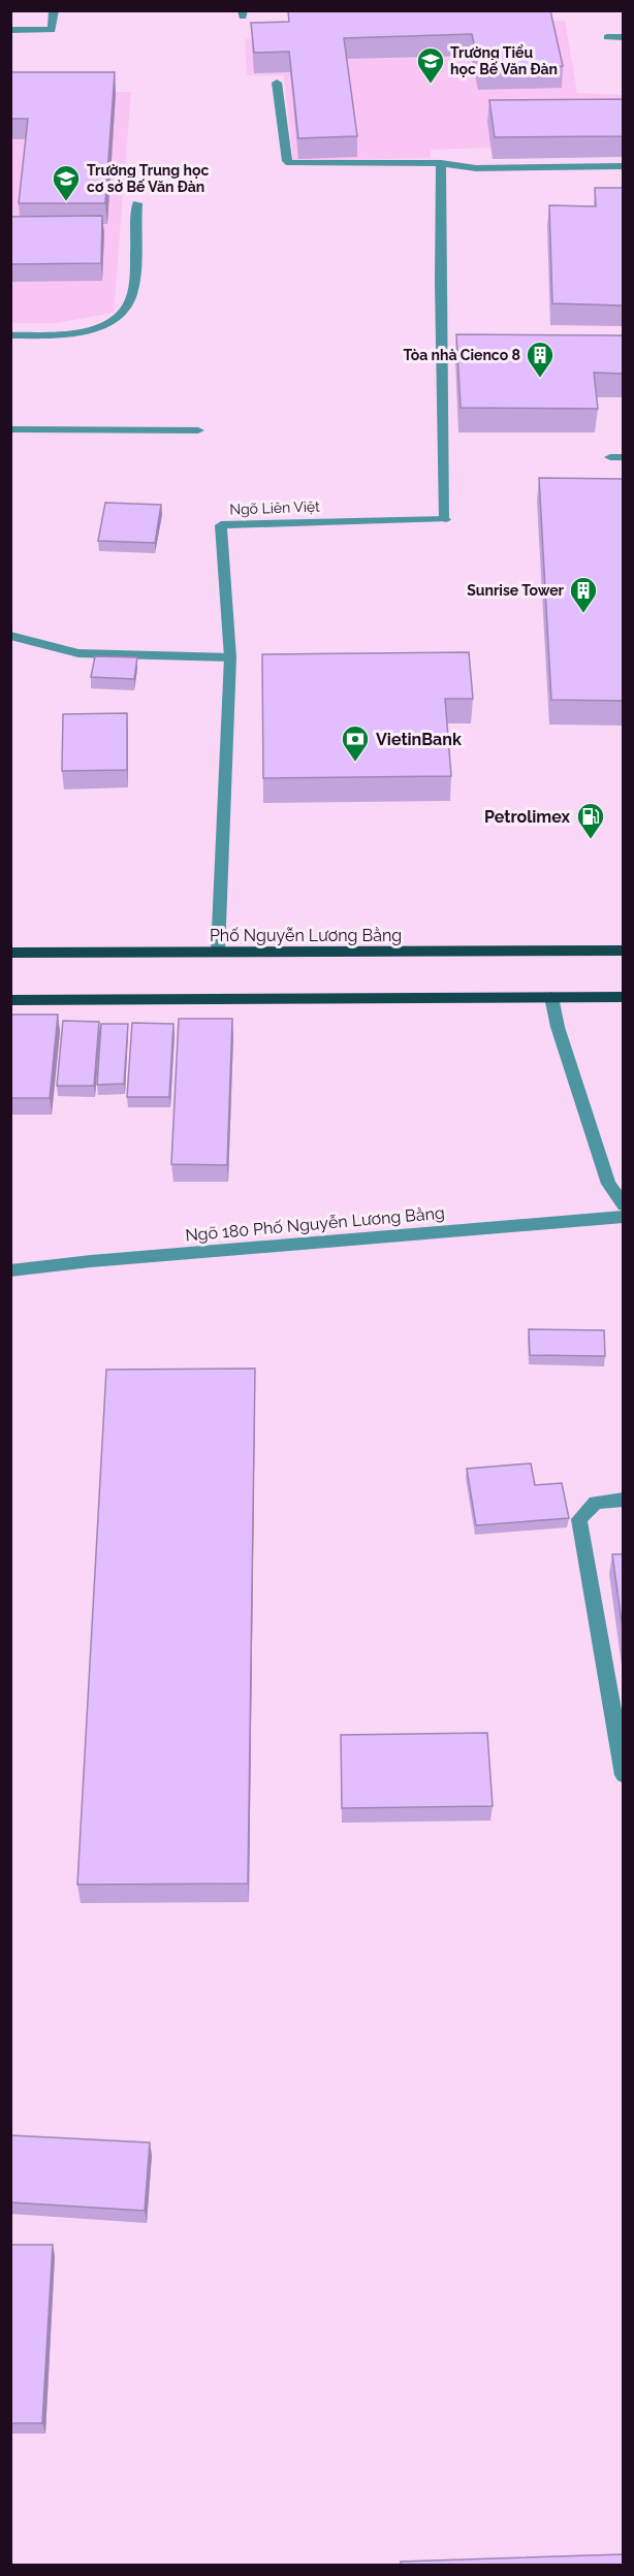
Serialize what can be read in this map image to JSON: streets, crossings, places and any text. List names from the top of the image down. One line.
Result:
{"streets":{"main road":["Phố Nguyễn Lương Bằng"],"street":["Ngõ Liên Việt","Ngõ 180 Phố Nguyễn Lương Bằng"]},"crossings":[["Ngõ Liên Việt","Phố Nguyễn Lương Bằng"]],"places":{"school or university":["Trường Tiểu học Bế Văn Đàn","Trường Trung học cơ sở Bế Văn Đàn"],"building":["Tòa nhà Cienco 8","Sunrise Tower"],"bank":["VietinBank"],"fuel station":["Petrolimex"]}}
